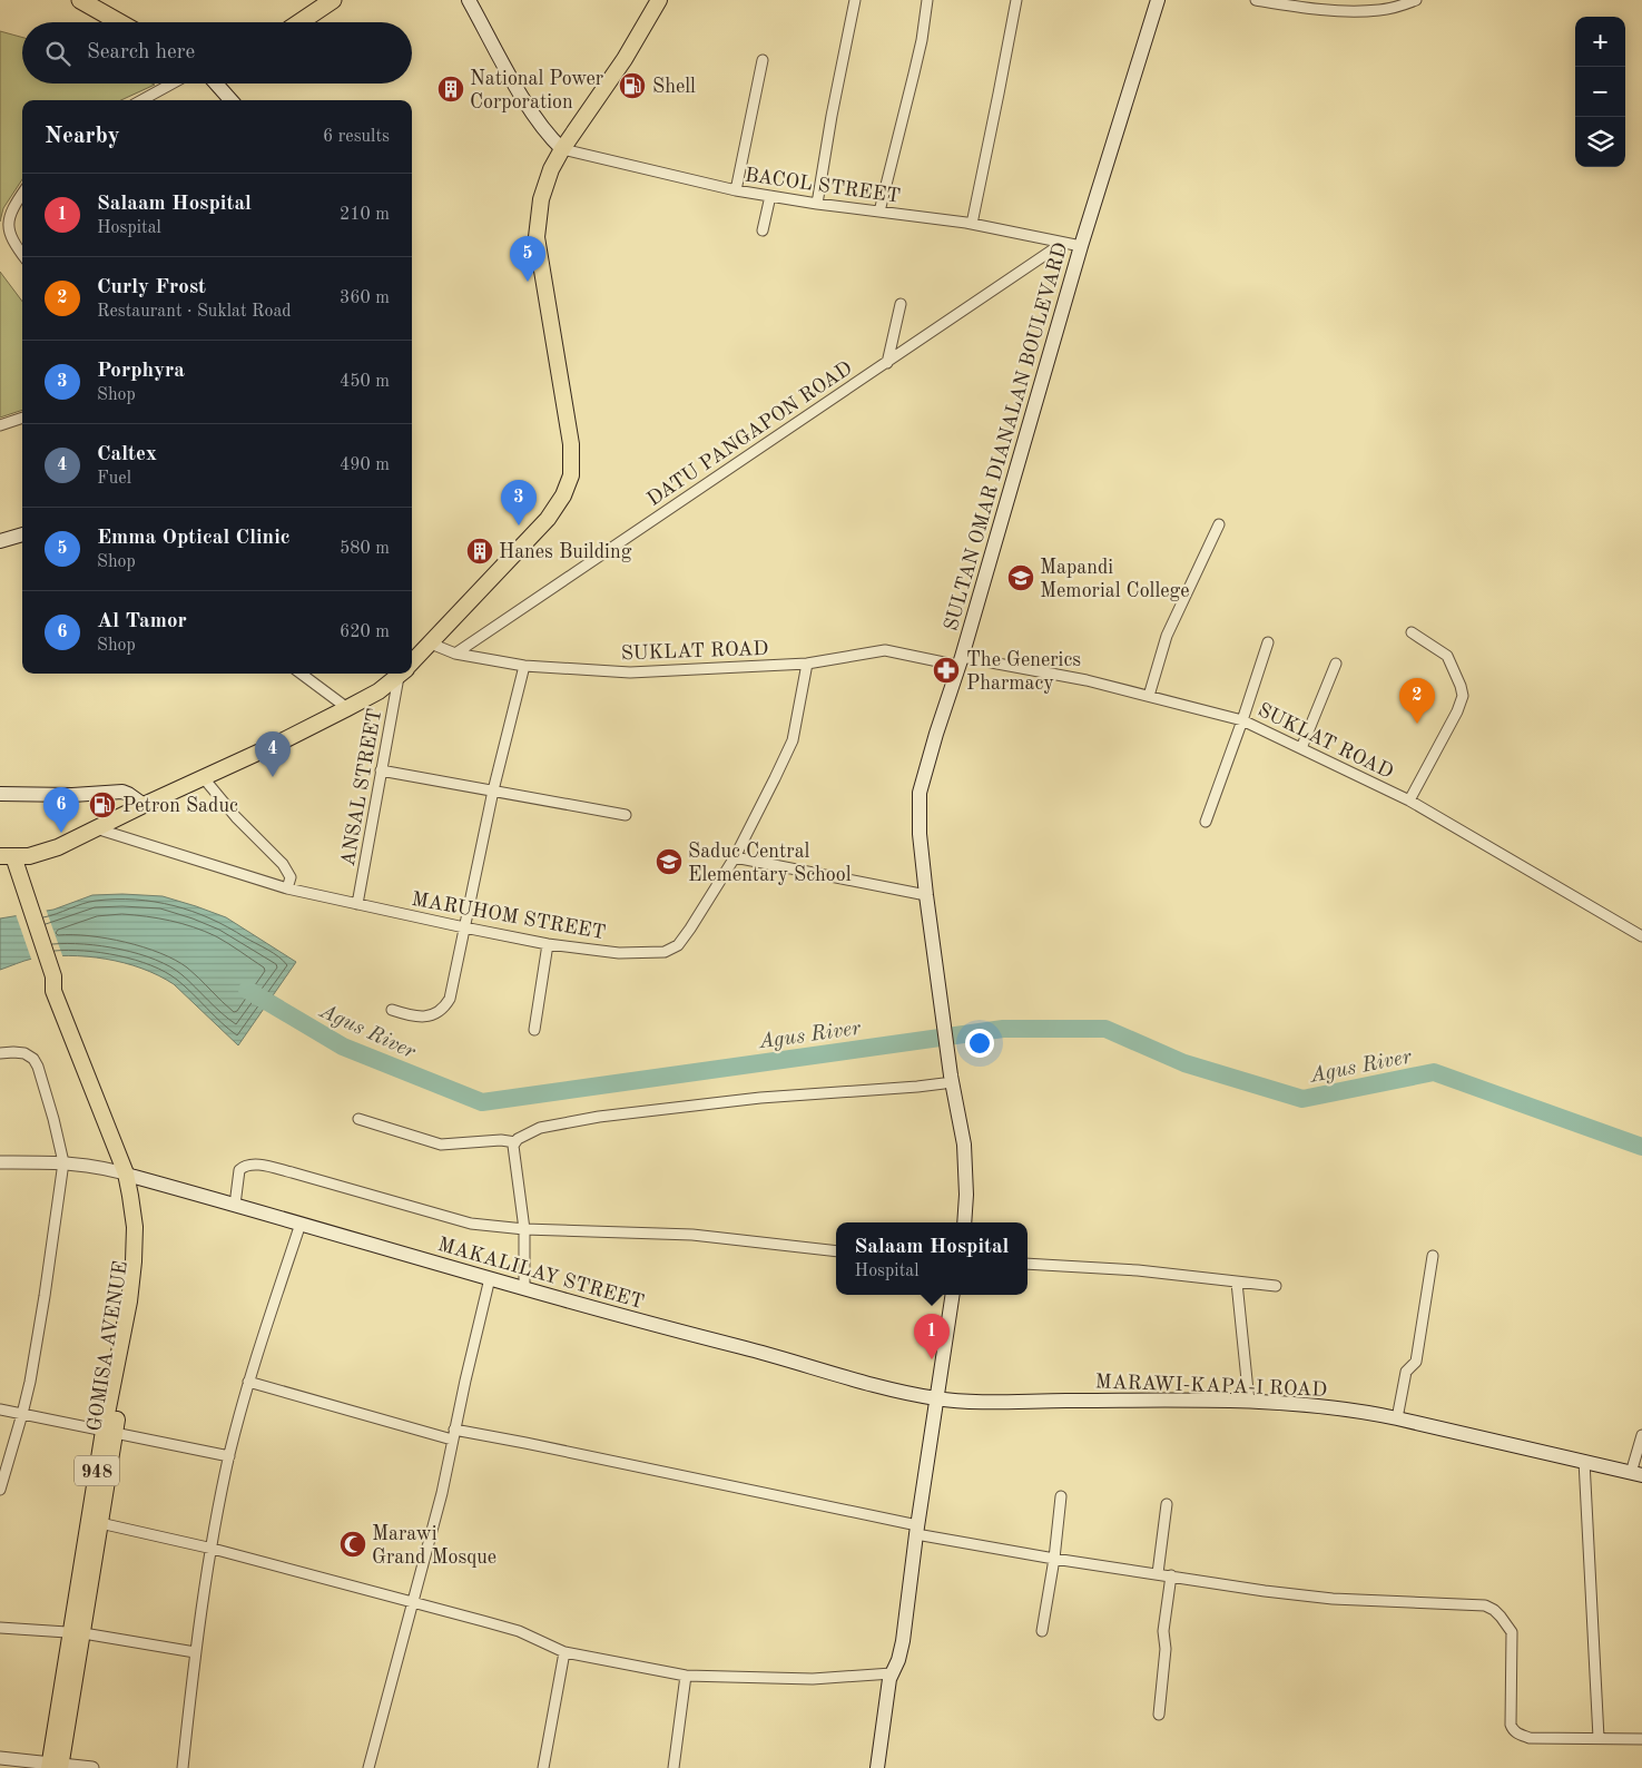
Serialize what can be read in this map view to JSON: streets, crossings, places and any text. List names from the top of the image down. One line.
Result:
{"streets":{"main road":["SULTAN OMAR DIANALAN BOULEVARD","MAKALILAY STREET","GOMISA AVENUE","MARAWI-KAPA-I ROAD","948"],"street":["BACOL STREET","DATU PANGAPON ROAD","SUKLAT ROAD","ANSAL STREET","MARUHOM STREET"]},"crossings":[["BACOL STREET","DATU PANGAPON ROAD"],["BACOL STREET","SULTAN OMAR DIANALAN BOULEVARD"],["DATU PANGAPON ROAD","SUKLAT ROAD"],["SULTAN OMAR DIANALAN BOULEVARD","SUKLAT ROAD"],["SUKLAT ROAD","MARUHOM STREET"],["ANSAL STREET","MARUHOM STREET"],["MAKALILAY STREET","GOMISA AVENUE"],["MAKALILAY STREET","MARAWI-KAPA-I ROAD"]],"water":["Agus River"],"places":{"fuel station":["Shell","Petron Saduc"],"building":["National Power Corporation","Hanes Building"],"school or university":["Mapandi Memorial College","Saduc Central Elementary School"],"pharmacy":["The Generics Pharmacy"],"mosque":["Marawi Grand Mosque"]},"page":{"map_buttons":["+","−"],"search":"Search here","heading":["Nearby","6 results"],"list":[{"mark":"1","name":"Salaam Hospital","note":"Hospital","value":"210 m"},{"mark":"2","name":"Curly Frost","note":"Restaurant · Suklat Road","value":"360 m"},{"mark":"3","name":"Porphyra","note":"Shop","value":"450 m"},{"mark":"4","name":"Caltex","note":"Fuel","value":"490 m"},{"mark":"5","name":"Emma Optical Clinic","note":"Shop","value":"580 m"},{"mark":"6","name":"Al Tamor","note":"Shop","value":"620 m"}],"pins":["5","3","2","4","6","1"],"popup":["Salaam Hospital","Hospital"]}}
